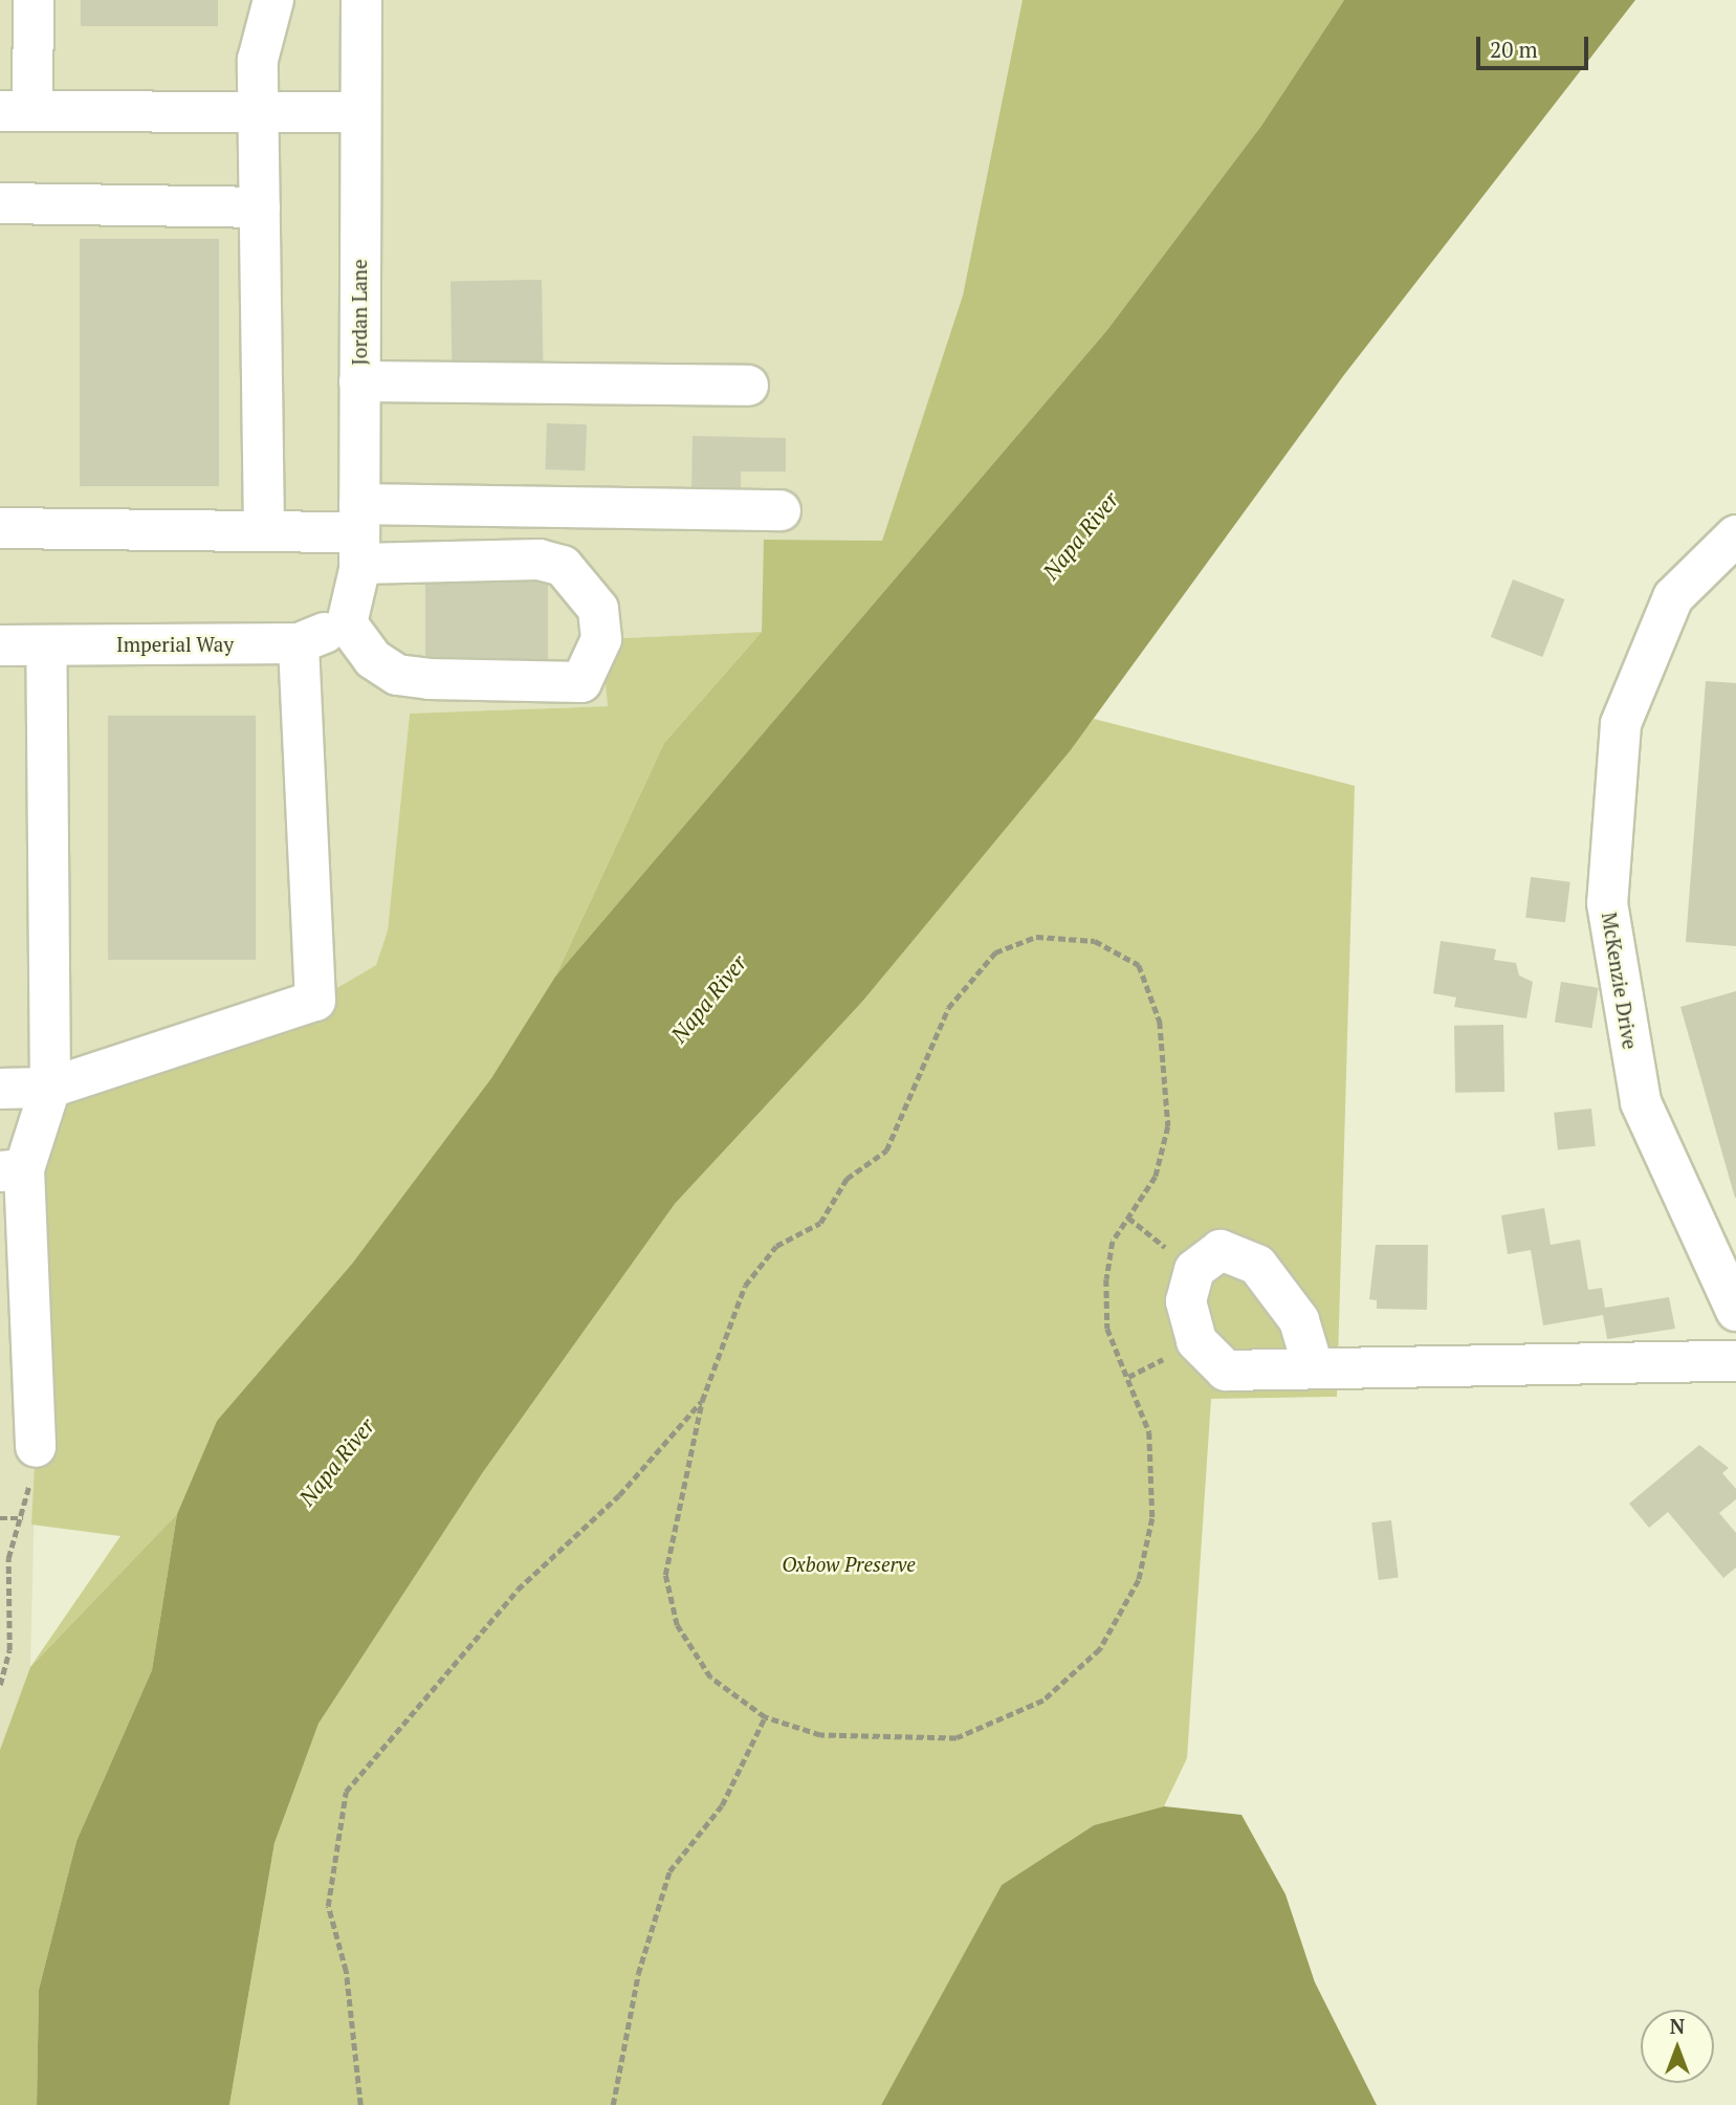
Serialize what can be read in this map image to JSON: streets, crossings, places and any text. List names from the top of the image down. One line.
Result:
{"streets":{"street":["Jordan Lane","Imperial Way","McKenzie Drive"]},"crossings":[["Jordan Lane","Imperial Way"]],"water":["Napa River"],"parks":["Oxbow Preserve"],"scale_bar":"20 m","north":"top"}
